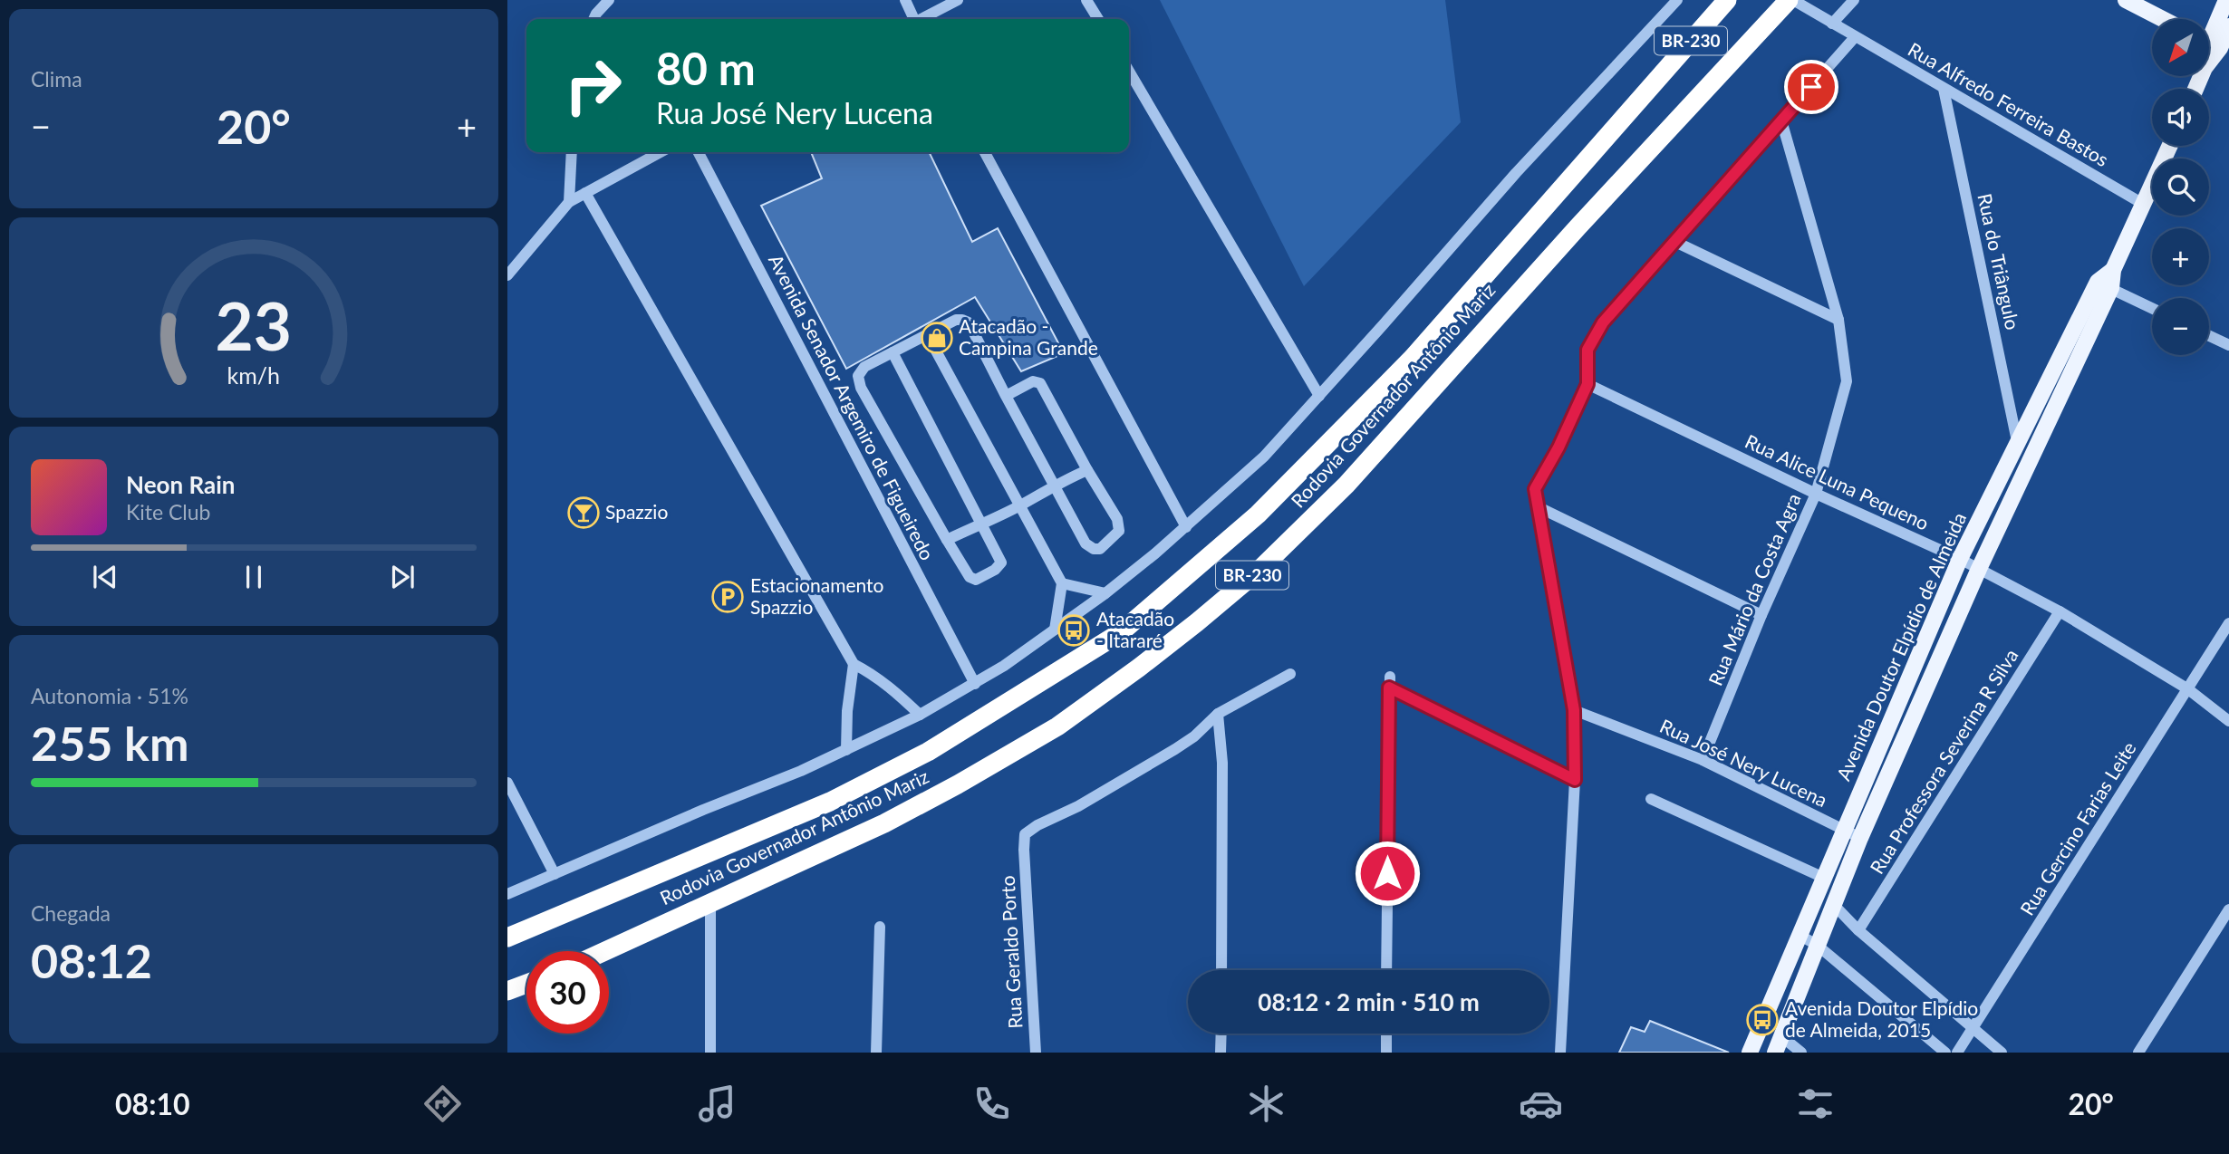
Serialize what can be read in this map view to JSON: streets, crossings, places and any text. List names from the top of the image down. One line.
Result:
{"streets":{"highway":["BR-230","Rodovia Governador Antônio Mariz"],"main road":["Avenida Doutor Elpídio de Almeida"],"street":["Rua Alfredo Ferreira Bastos","Rua do Triângulo","Avenida Senador Argemiro de Figueiredo","Rua Alice Luna Pequeno","Rua Mário da Costa Agra","Rua Professora Severina R Silva","Rua José Nery Lucena","Rua Gercino Farias Leite","Rua Geraldo Porto"]},"crossings":[["BR-230","Avenida Senador Argemiro de Figueiredo"],["Rua Alfredo Ferreira Bastos","Rua do Triângulo"],["Rua Alfredo Ferreira Bastos","Rodovia Governador Antônio Mariz"],["Rua Alfredo Ferreira Bastos","Avenida Doutor Elpídio de Almeida"],["Rua do Triângulo","Avenida Doutor Elpídio de Almeida"],["Rua Alice Luna Pequeno","Rua Mário da Costa Agra"],["Rua Alice Luna Pequeno","Avenida Doutor Elpídio de Almeida"],["Rua Alice Luna Pequeno","Rua Professora Severina R Silva"],["Rua Alice Luna Pequeno","Rua Gercino Farias Leite"],["Rua Mário da Costa Agra","Rua José Nery Lucena"],["Avenida Doutor Elpídio de Almeida","Rua José Nery Lucena"]],"places":{"shop":["Atacadão - Campina Grande"],"bar":["Spazzio"],"parking":["Estacionamento Spazzio"],"bus stop":["Atacadão - Itararé","Avenida Doutor Elpídio de Almeida, 2015"]},"north":"bottom left","page":{"tile":["Clima",["Autonomia · 51%","255 km"],["Chegada","08:12"]],"map_buttons":["+","−"],"turn":["80 m","Rua José Nery Lucena"],"heat":["−","20°","+"],"song":["Neon Rain","Kite Club"],"limit":"30","trip":"08:12 · 2 min · 510 m","tabs":["08:10","20°"],"gauge":["23","km/h"]}}
